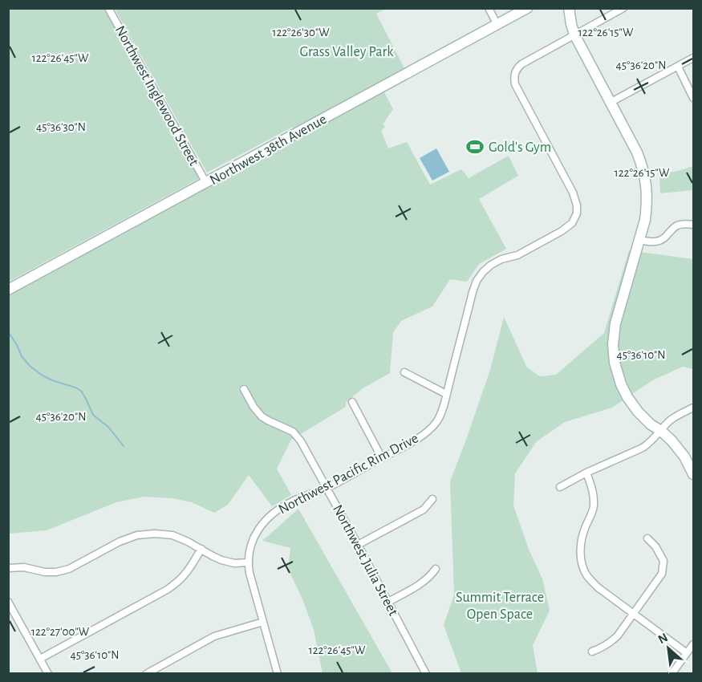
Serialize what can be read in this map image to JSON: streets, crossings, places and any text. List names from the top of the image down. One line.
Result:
{"streets":{"street":["Northwest Inglewood Street","Northwest 38th Avenue","Northwest Pacific Rim Drive","Northwest Julia Street"]},"crossings":[["Northwest Inglewood Street","Northwest 38th Avenue"],["Northwest Pacific Rim Drive","Northwest Julia Street"]],"parks":["Grass Valley Park","Summit Terrace Open Space"],"places":{"sports":["Gold's Gym"]},"north":"top left","coordinates":["122°26'30\"W","122°26'15\"W","122°26'45\"W","45°36'20\"N","45°36'30\"N","45°36'10\"N","122°27'00\"W"]}
